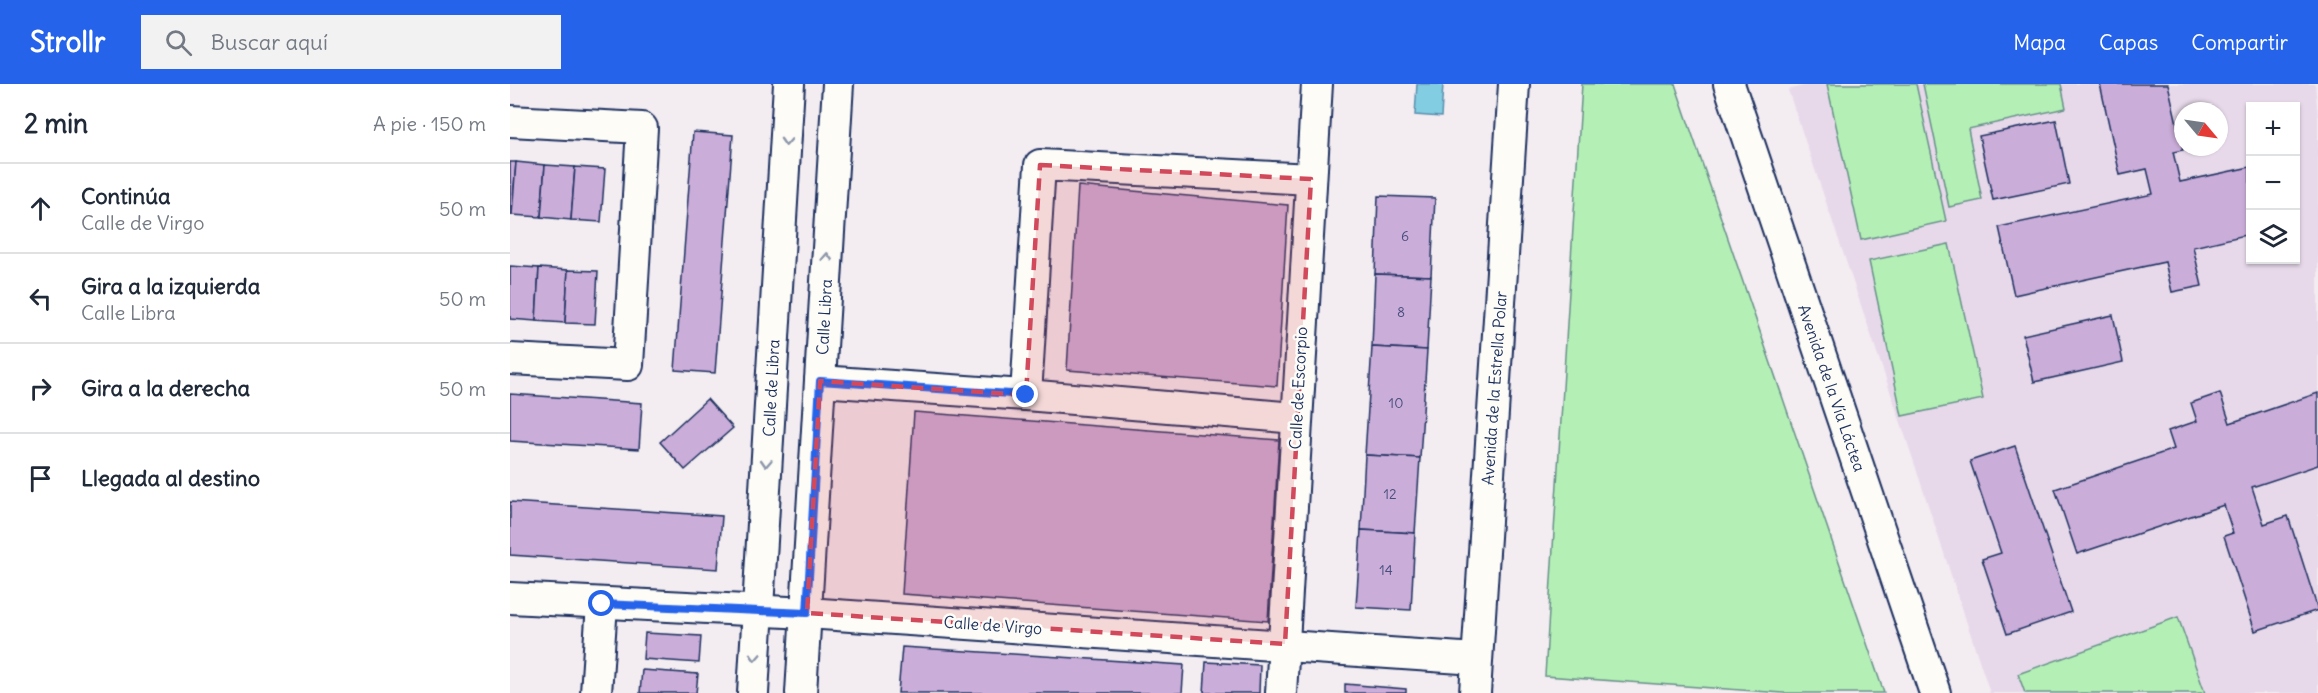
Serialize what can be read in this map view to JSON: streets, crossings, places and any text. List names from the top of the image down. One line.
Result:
{"streets":{"street":["Calle Libra","Calle de Libra","Calle de Escorpio","Avenida de la Estrella Polar","Avenida de la Vía Láctea","Calle de Virgo"]},"crossings":[["Calle Libra","Calle de Virgo"],["Calle de Libra","Calle de Virgo"],["Calle de Escorpio","Calle de Virgo"],["Avenida de la Estrella Polar","Calle de Virgo"]],"one_way":["Calle Libra","Calle de Libra"],"house_numbers":["6","8","10","12","14"],"north":"bottom right","page":{"header":"Strollr","search":"Buscar aquí","nav":["Mapa","Capas","Compartir"],"heading":["2 min","A pie · 150 m"],"map_buttons":["+","−"],"list":[["Continúa","Calle de Virgo","50 m"],["Gira a la izquierda","Calle Libra","50 m"],["Gira a la derecha","50 m"],"Llegada al destino"]}}
